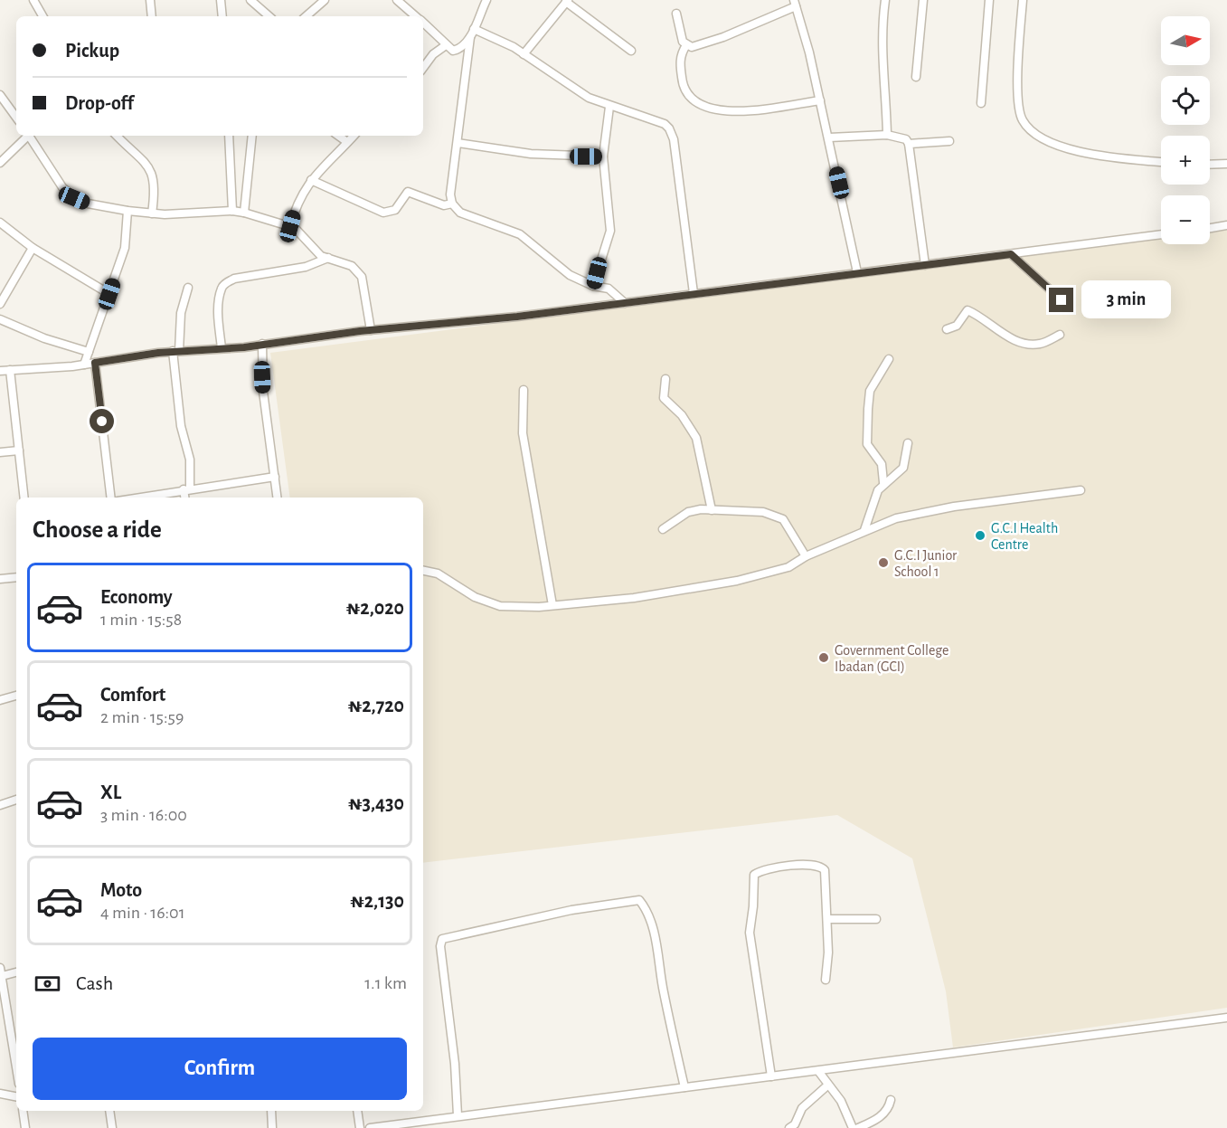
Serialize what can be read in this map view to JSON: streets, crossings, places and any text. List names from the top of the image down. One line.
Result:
{"places":["G.C.I Health Centre","G.C.I Junior School 1","Government College Ibadan (GCI)"],"north":"right","page":{"map_buttons":["+","−"],"banner":["Pickup","Drop-off"],"bubble":"3 min","heading":"Choose a ride","list":[{"name":"Economy","note":"1 min · 15:58","value":"₦2,020"},{"name":"Comfort","note":"2 min · 15:59","value":"₦2,720"},{"name":"XL","note":"3 min · 16:00","value":"₦3,430"},{"name":"Moto","note":"4 min · 16:01","value":"₦2,130"}],"pay":["Cash","1.1 km"],"buttons":"Confirm"}}
